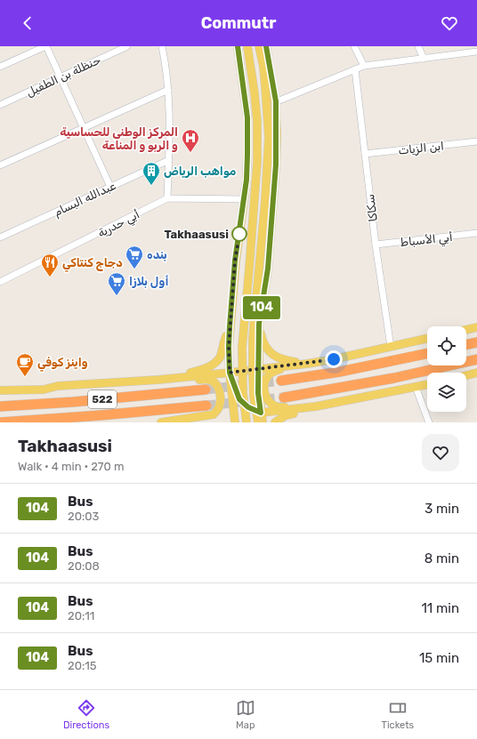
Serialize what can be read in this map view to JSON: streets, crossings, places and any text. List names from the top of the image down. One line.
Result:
{"streets":{"highway":["522"],"street":["حنظلة بن الطفيل","ابن الزيات","عبدالله البسام","سكاكا","أبي حدرية","أبي الأسباط"]},"crossings":[["ابن الزيات","سكاكا"],["سكاكا","أبي الأسباط"]],"places":{"hospital":["المركز الوطني للحساسية و الربو و المناعة"],"building":["مواهب الرياض"],"other":["Takhaasusi"],"supermarket":["بنده","أول بلازا"],"restaurant":["دجاج كنتاكي"],"cafe":["واينز كوفي"]},"lines":["bus line 104"],"page":{"header":"Commutr","on_map":"104","heading":["Takhaasusi","Walk · 4 min · 270 m"],"list":[{"mark":"104","name":"Bus","note":"20:03","value":"3 min"},{"mark":"104","name":"Bus","note":"20:08","value":"8 min"},{"mark":"104","name":"Bus","note":"20:11","value":"11 min"},{"mark":"104","name":"Bus","note":"20:15","value":"15 min"}],"tabs":["Directions","Map","Tickets"]}}
